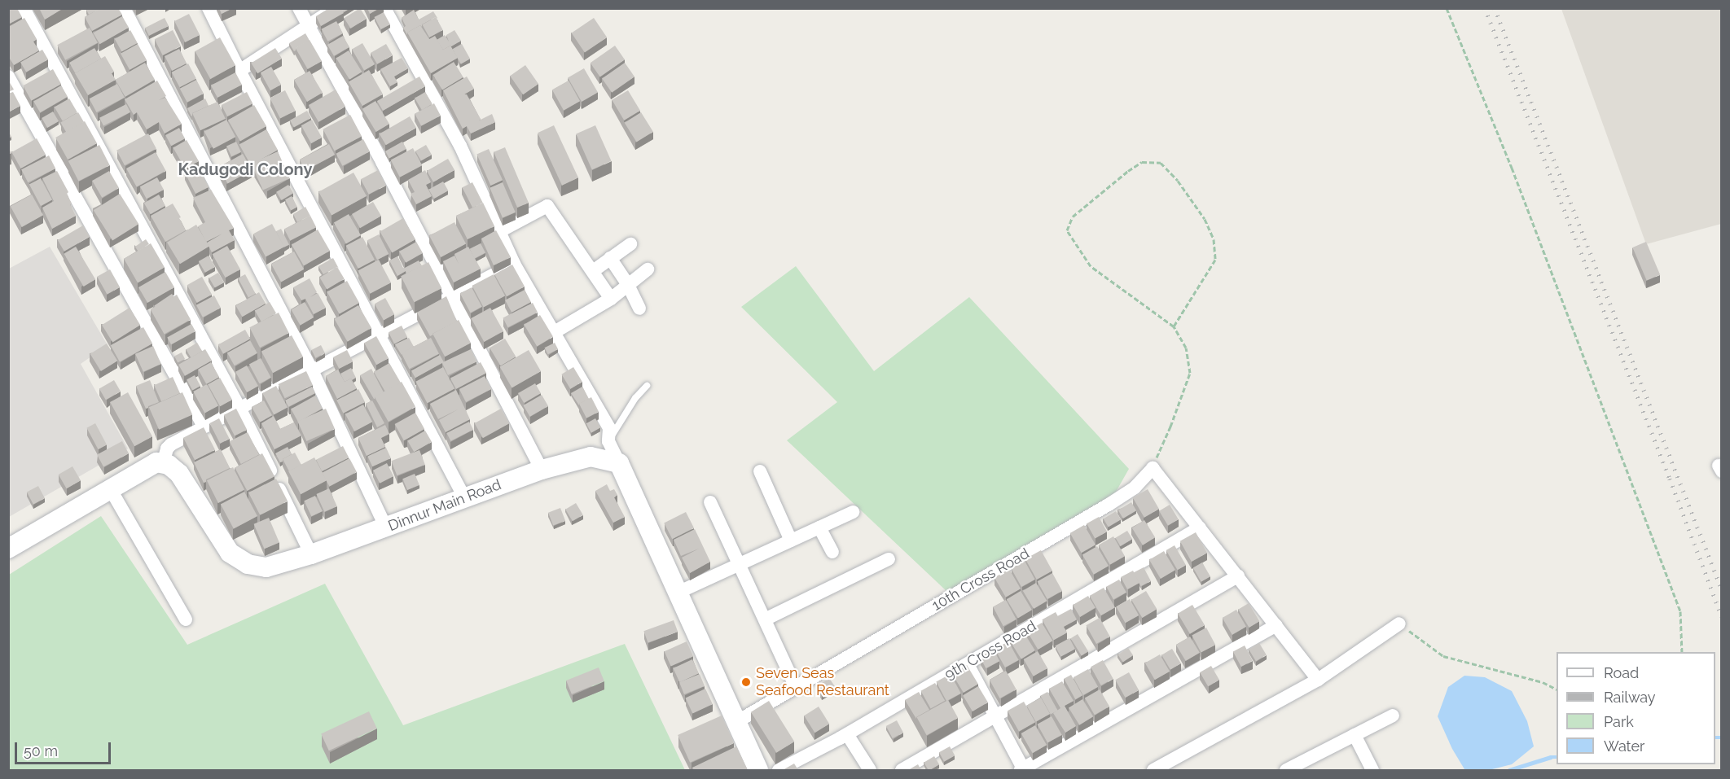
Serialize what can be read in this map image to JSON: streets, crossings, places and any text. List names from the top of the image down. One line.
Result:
{"streets":{"street":["Dinnur Main Road","10th Cross Road","9th Cross Road"]},"districts":["Kadugodi Colony"],"places":["Seven Seas Seafood Restaurant"],"legend":["Road","Railway","Park","Water"],"scale_bar":"50 m"}
